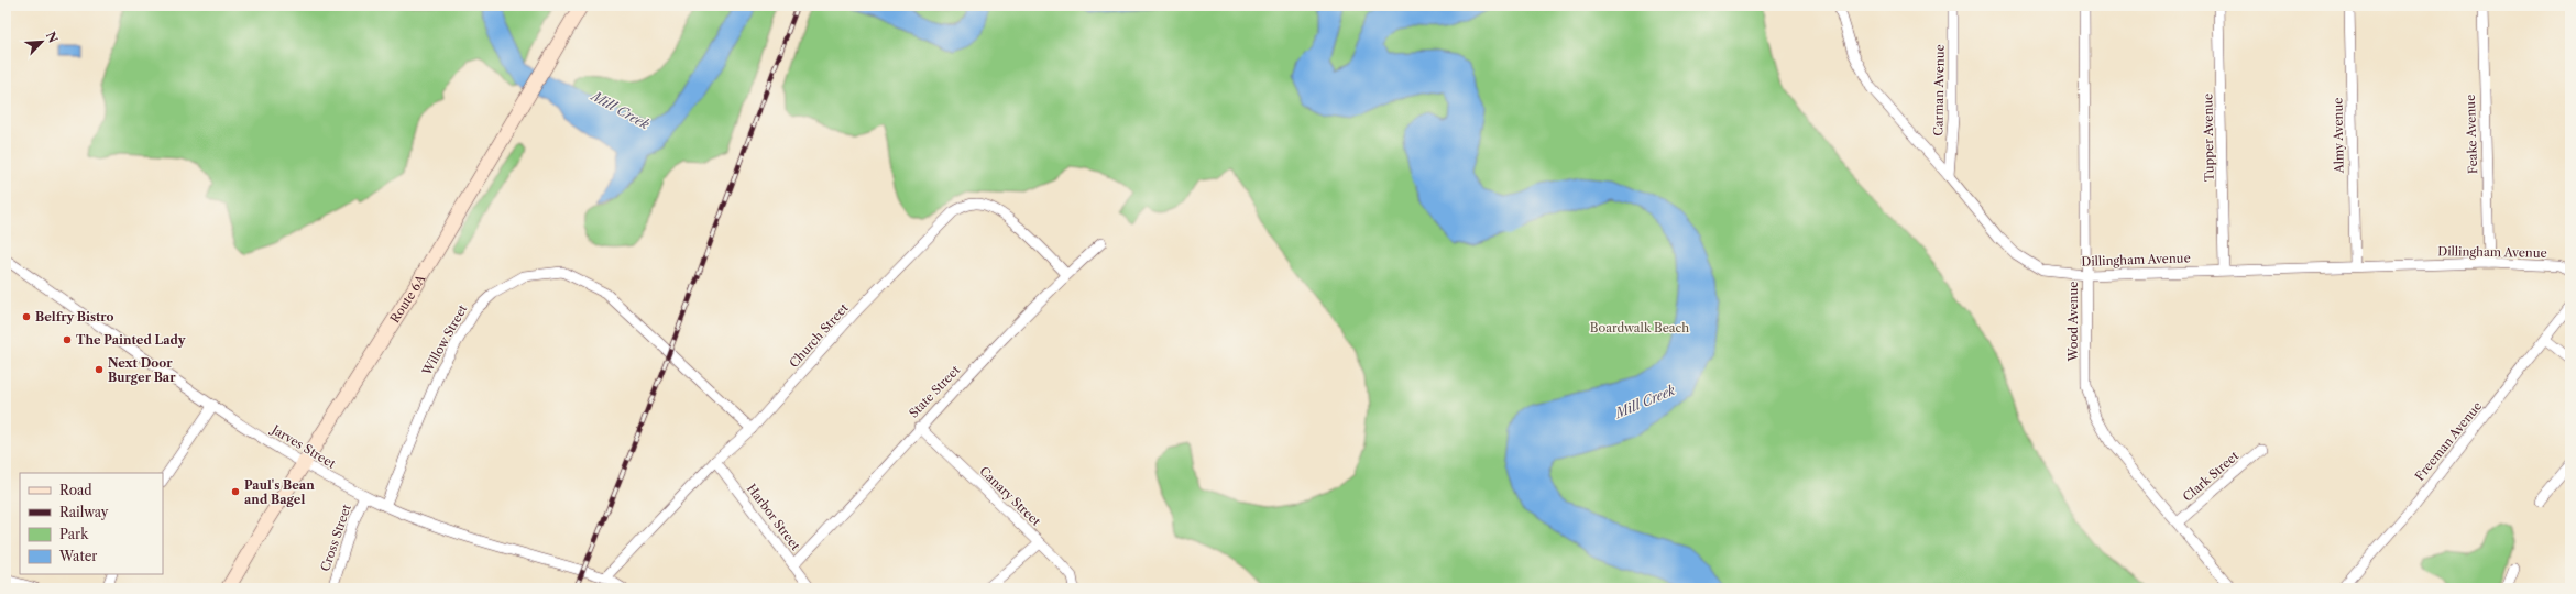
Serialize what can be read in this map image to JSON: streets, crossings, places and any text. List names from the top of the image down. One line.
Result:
{"streets":{"main road":["Route 6A"],"street":["Carman Avenue","Feake Avenue","Almy Avenue","Tupper Avenue","Dillingham Avenue","Wood Avenue","Church Street","Willow Street","State Street","Freeman Avenue","Jarves Street","Clark Street","Canary Street","Harbor Street","Cross Street"]},"crossings":[["Carman Avenue","Dillingham Avenue"],["Feake Avenue","Dillingham Avenue"],["Almy Avenue","Dillingham Avenue"],["Tupper Avenue","Dillingham Avenue"],["Dillingham Avenue","Wood Avenue"],["Route 6A","Jarves Street"],["Wood Avenue","Clark Street"],["Church Street","Willow Street"],["Church Street","State Street"],["Church Street","Jarves Street"],["Church Street","Harbor Street"],["Willow Street","Jarves Street"],["State Street","Canary Street"],["State Street","Harbor Street"],["Jarves Street","Cross Street"]],"water":["Mill Creek"],"parks":["Boardwalk Beach"],"places":["Belfry Bistro","The Painted Lady","Next Door Burger Bar","Paul's Bean and Bagel"],"legend":["Road","Railway","Park","Water"],"north":"top right"}
